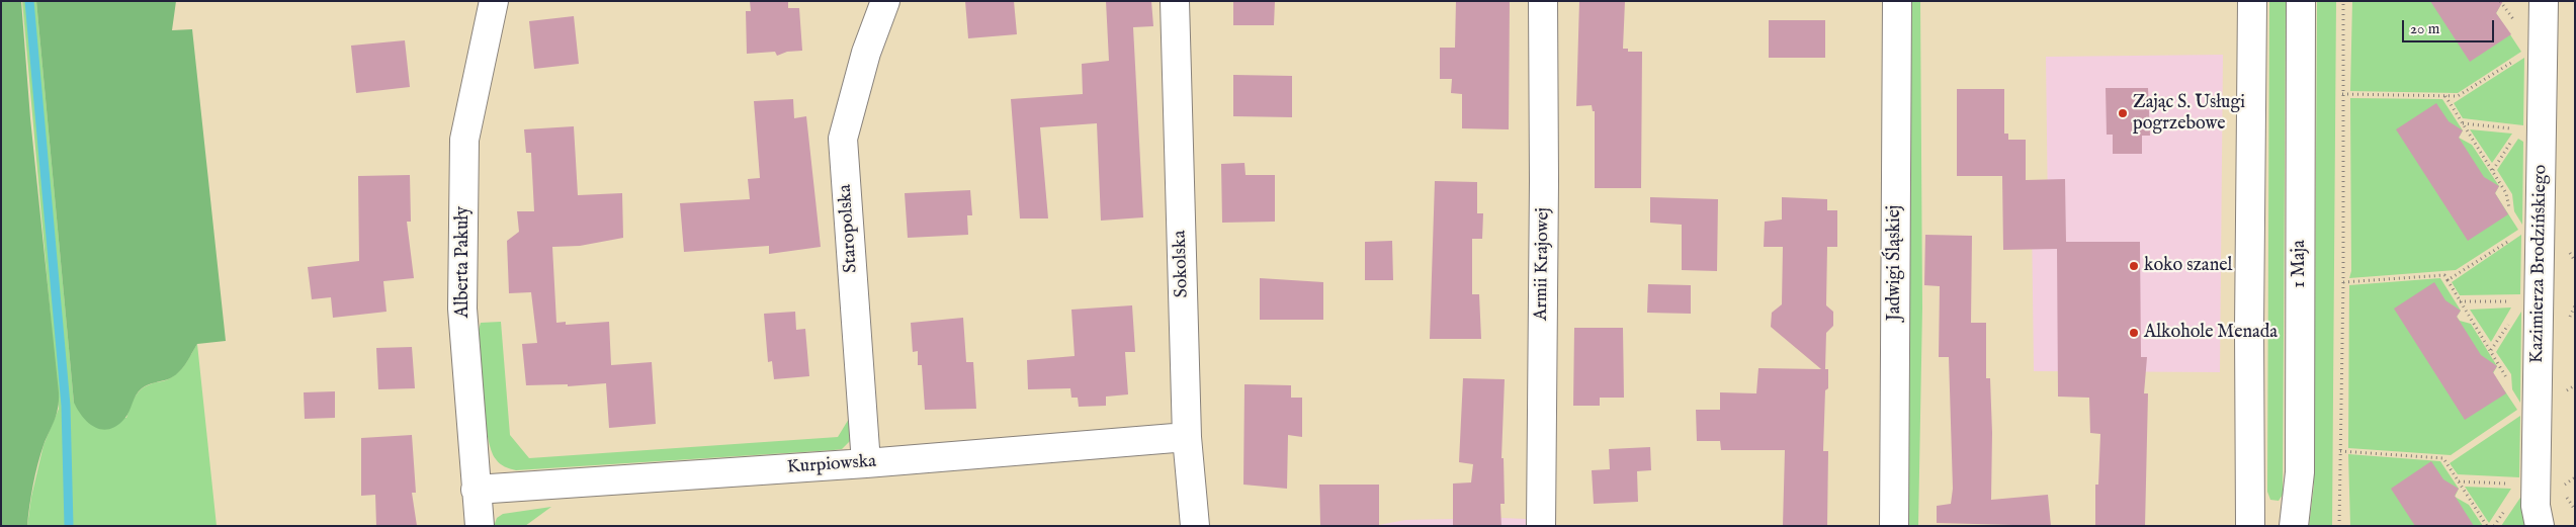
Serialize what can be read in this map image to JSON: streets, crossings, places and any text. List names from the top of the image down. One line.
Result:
{"streets":{"street":["Staropolska","Alberta Pakuły","Jadwigi Śląskiej","Sokolska","Armii Krajowej","1 Maja","Kazimierza Brodzińskiego","Kurpiowska"]},"crossings":[["Staropolska","Kurpiowska"],["Alberta Pakuły","Kurpiowska"],["Sokolska","Kurpiowska"]],"places":["Zając S. Usługi pogrzebowe","koko szanel","Alkohole Menada"],"scale_bar":"20 m"}
